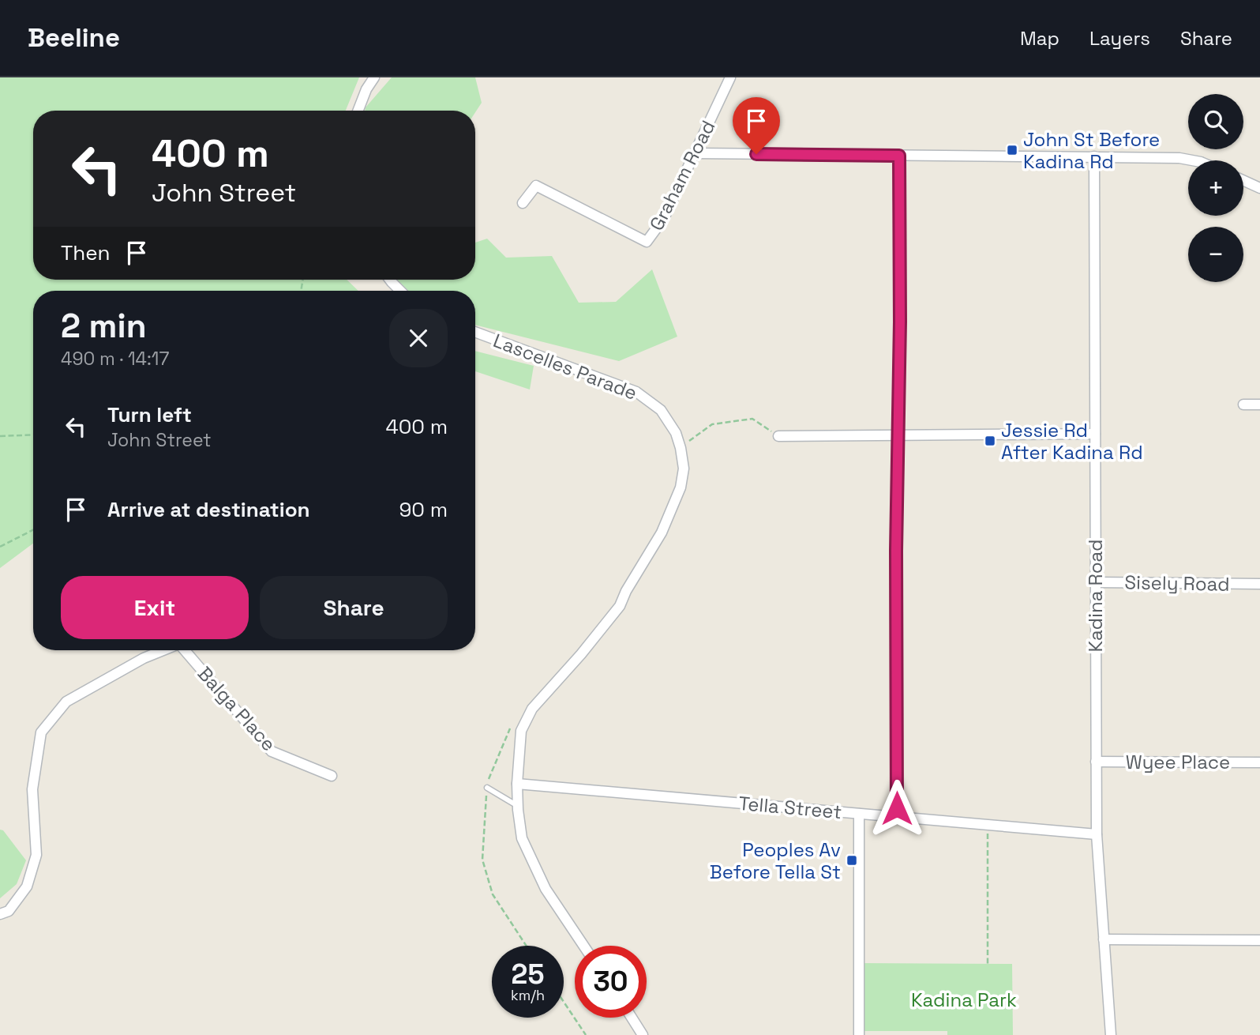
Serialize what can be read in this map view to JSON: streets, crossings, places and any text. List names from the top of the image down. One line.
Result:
{"streets":{"street":["Graham Road","Lascelles Parade","Sisely Road","Kadina Road","Balga Place","Wyee Place","Tella Street"]},"crossings":[["Lascelles Parade","Tella Street"],["Sisely Road","Kadina Road"],["Kadina Road","Wyee Place"],["Kadina Road","Tella Street"]],"parks":["Kadina Park"],"places":{"transit":["John St Before Kadina Rd","Jessie Rd After Kadina Rd","Peoples Av Before Tella St"]},"page":{"header":"Beeline","nav":["Map","Layers","Share"],"map_buttons":["+","−"],"turn":["400 m","John Street"],"then":"Then","heading":["2 min","490 m · 14:17"],"list":[{"name":"Turn left","note":"John Street","value":"400 m"},{"name":"Arrive at destination","value":"90 m"}],"buttons":["Exit","Share"],"speed":"25 km/h","limit":"30"}}
